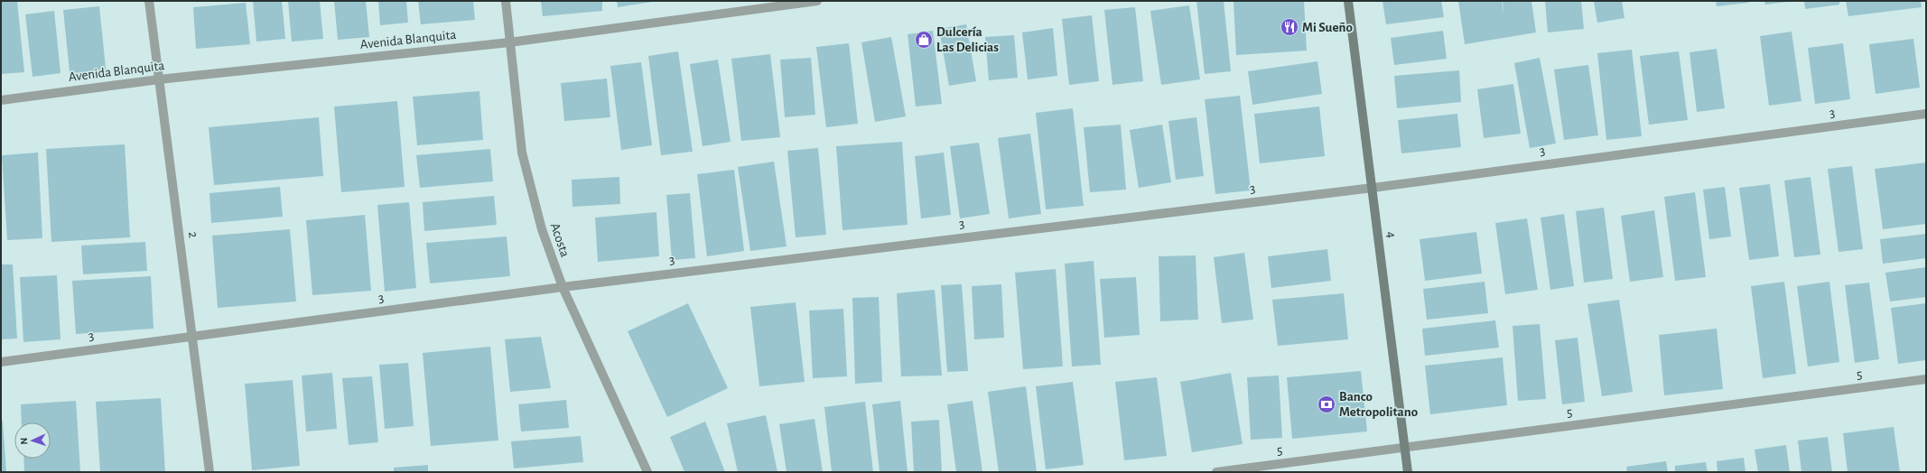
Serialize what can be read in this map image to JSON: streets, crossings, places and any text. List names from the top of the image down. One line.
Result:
{"streets":{"street":["Avenida Blanquita","3","2","4","Acosta","5"]},"crossings":[["Avenida Blanquita","2"],["Avenida Blanquita","Acosta"],["3","2"],["3","4"],["3","Acosta"],["4","5"]],"places":{"restaurant":["Mi Sueño"],"shop":["Dulcería Las Delicias"],"bank":["Banco Metropolitano"]},"north":"left"}
